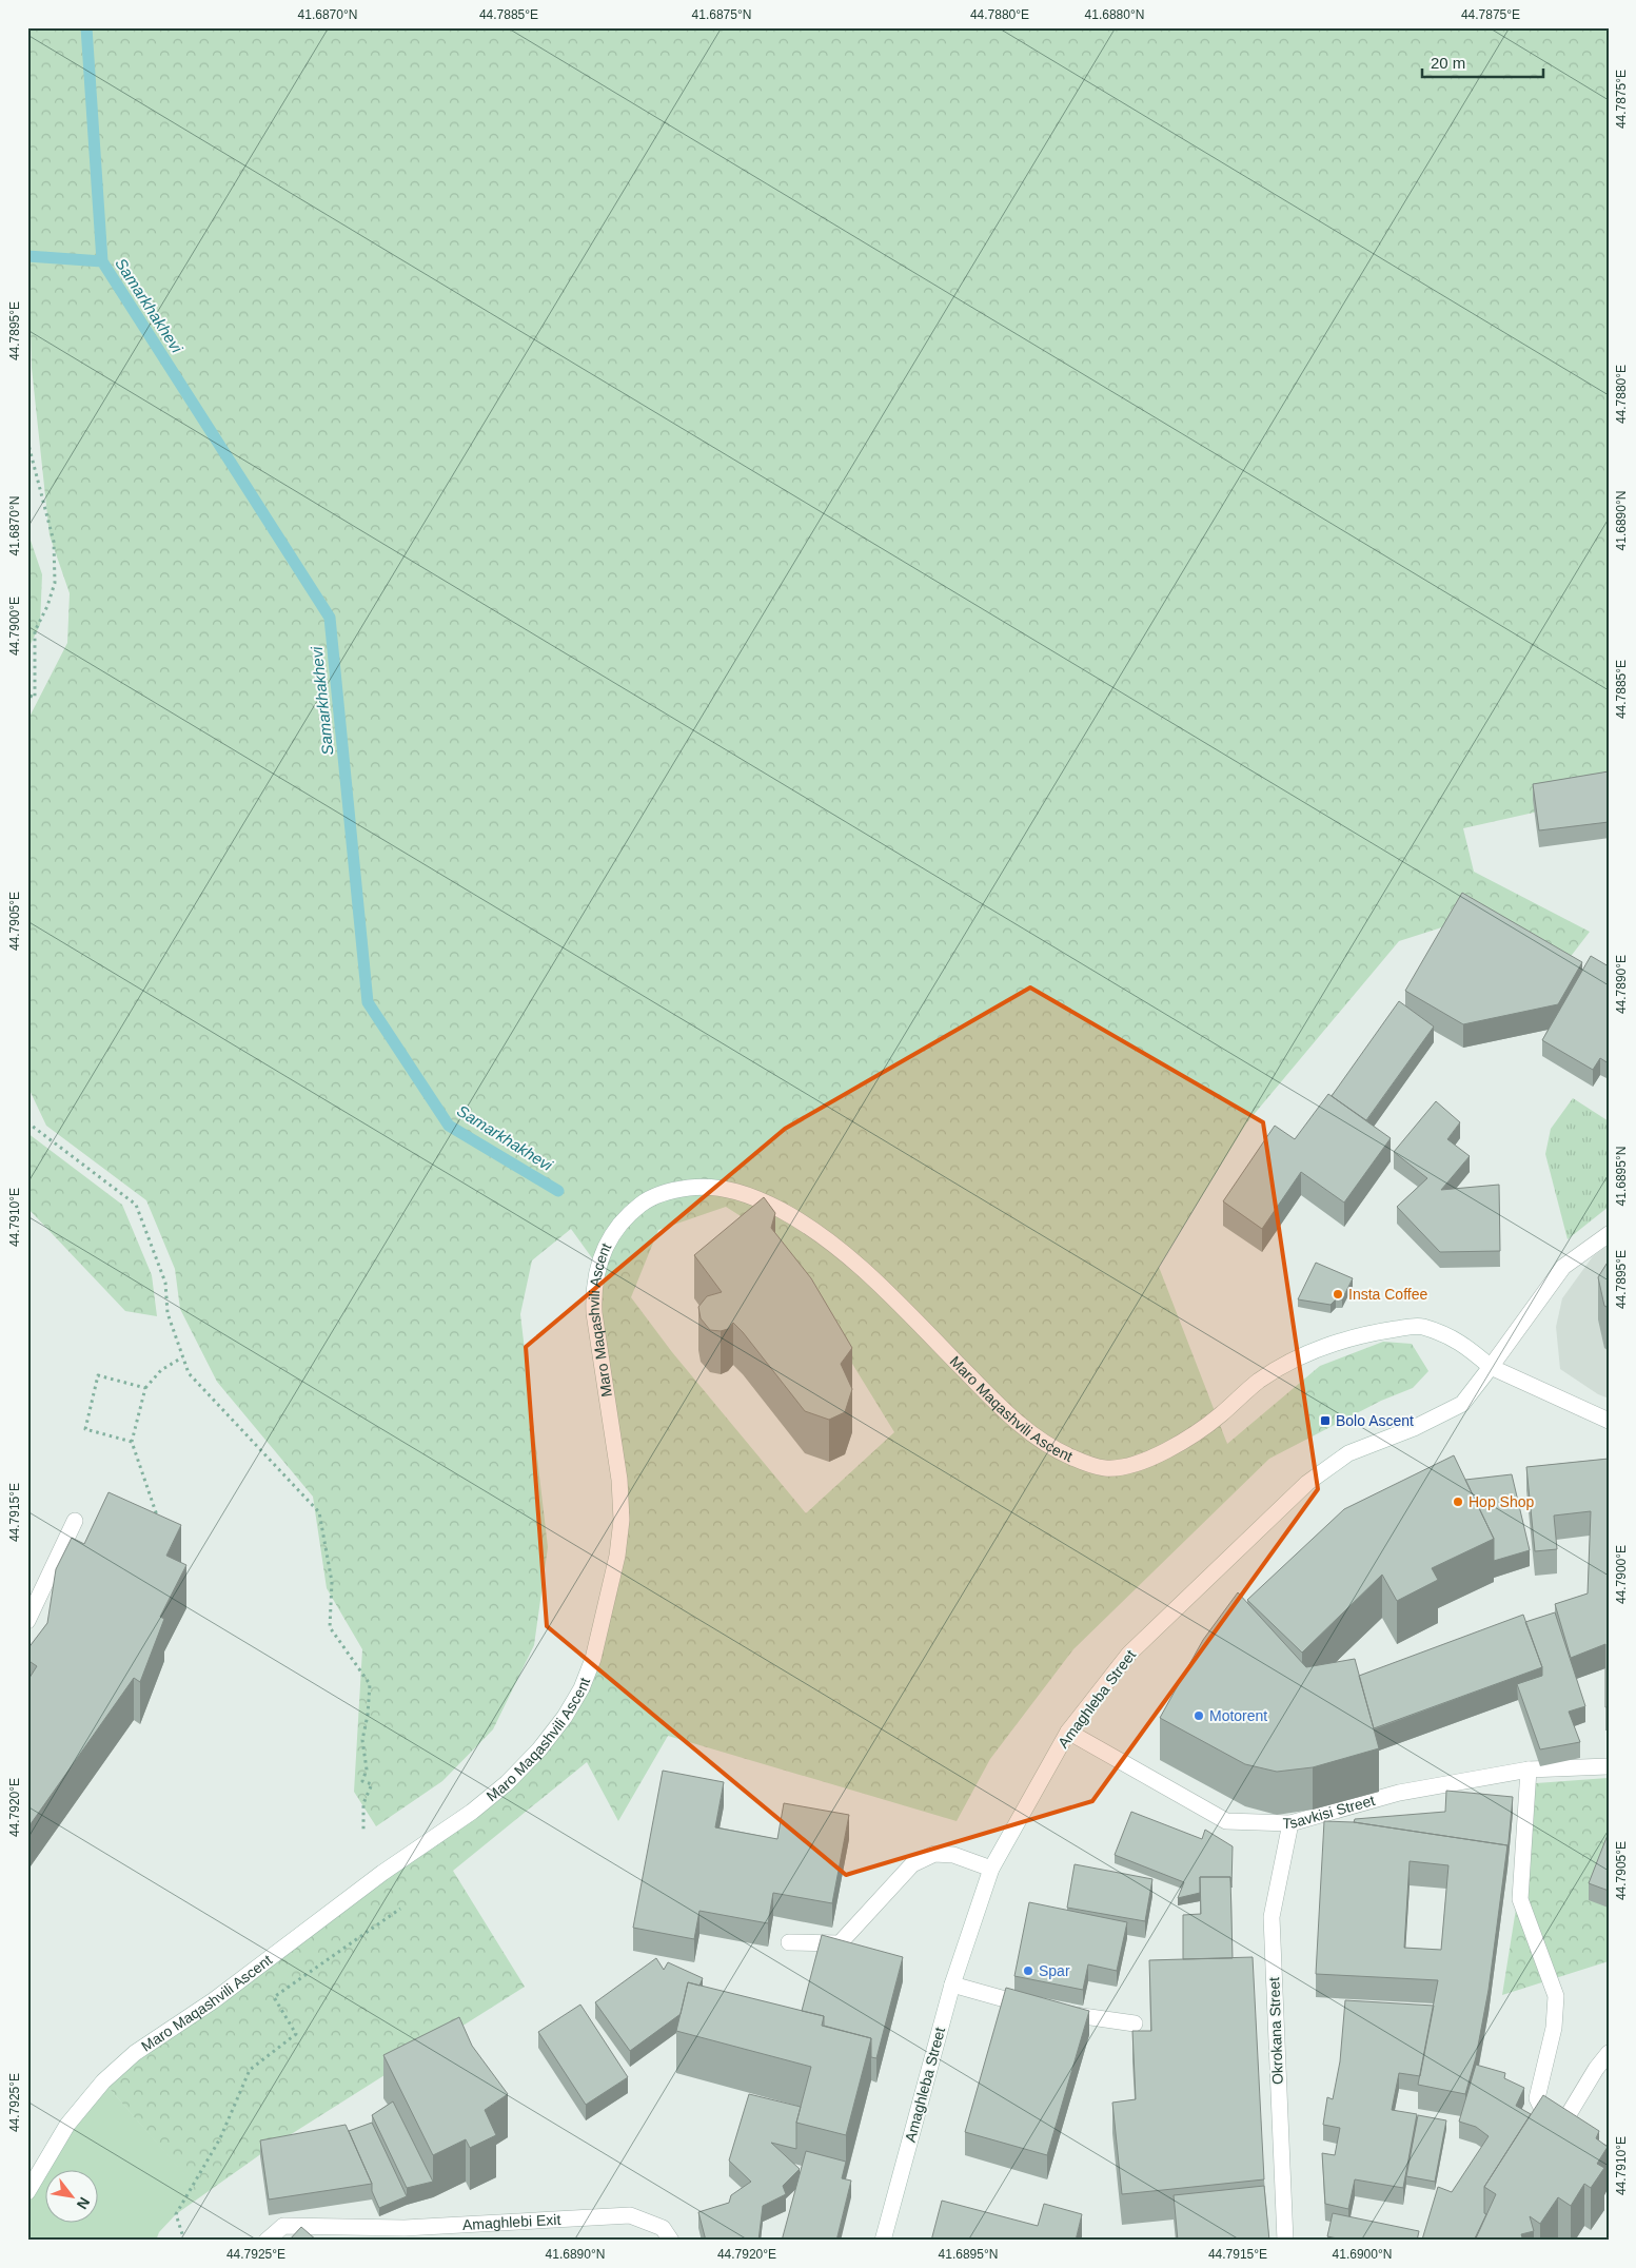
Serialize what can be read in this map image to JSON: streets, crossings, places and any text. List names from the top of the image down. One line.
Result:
{"streets":{"main road":["Maro Maqashvili Ascent","Amaghleba Street","Tsavkisi Street","Okrokana Street","Amaghlebi Exit"]},"crossings":[["Maro Maqashvili Ascent","Amaghleba Street"],["Amaghleba Street","Tsavkisi Street"],["Tsavkisi Street","Okrokana Street"]],"water":["Samarkhakhevi"],"places":{"other":["Insta Coffee","Hop Shop","Motorent","Spar"],"transit":["Bolo Ascent"]},"scale_bar":"20 m","north":"bottom right","coordinates":["41.6870°N","44.7885°E","41.6875°N","44.7880°E","41.6880°N","44.7875°E","44.7895°E","41.6890°N","44.7900°E","44.7905°E","44.7890°E","41.6895°N","44.7910°E","44.7915°E","44.7920°E","44.7925°E","41.6900°N"]}
